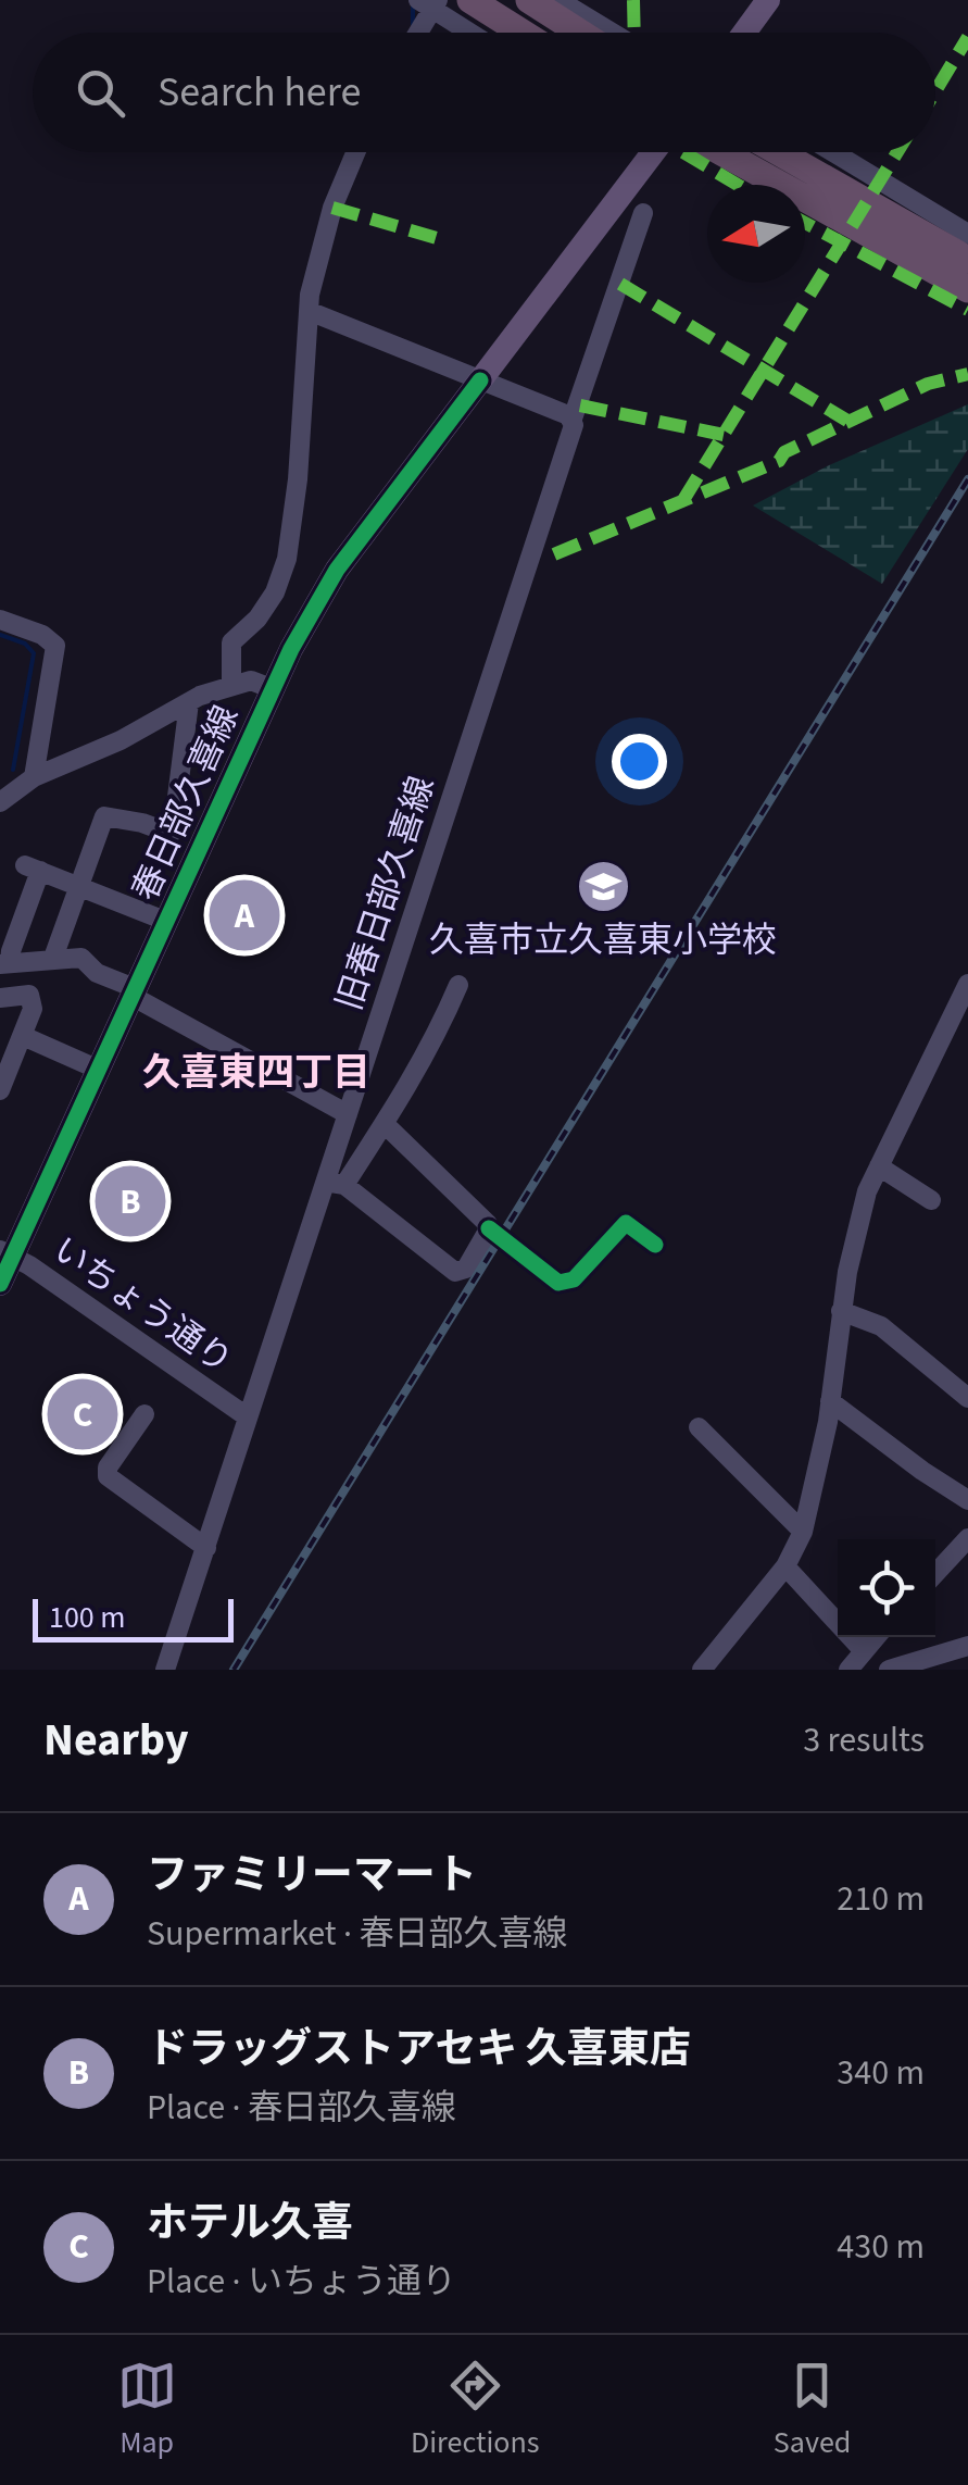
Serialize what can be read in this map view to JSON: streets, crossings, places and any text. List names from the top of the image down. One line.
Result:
{"streets":{"main road":["春日部久喜線"],"street":["旧春日部久喜線","いちょう通り"]},"crossings":[["春日部久喜線","いちょう通り"],["旧春日部久喜線","いちょう通り"]],"districts":["久喜東四丁目"],"places":{"school or university":["久喜市立久喜東小学校"]},"scale_bar":"100 m","north":"left","page":{"search":"Search here","pins":["A","B","C"],"scale":"100 m","heading":["Nearby","3 results"],"list":[{"mark":"A","name":"ファミリーマート","note":"Supermarket · 春日部久喜線","value":"210 m"},{"mark":"B","name":"ドラッグストアセキ 久喜東店","note":"Place · 春日部久喜線","value":"340 m"},{"mark":"C","name":"ホテル久喜","note":"Place · いちょう通り","value":"430 m"}],"nav":["Map","Directions","Saved"]}}
